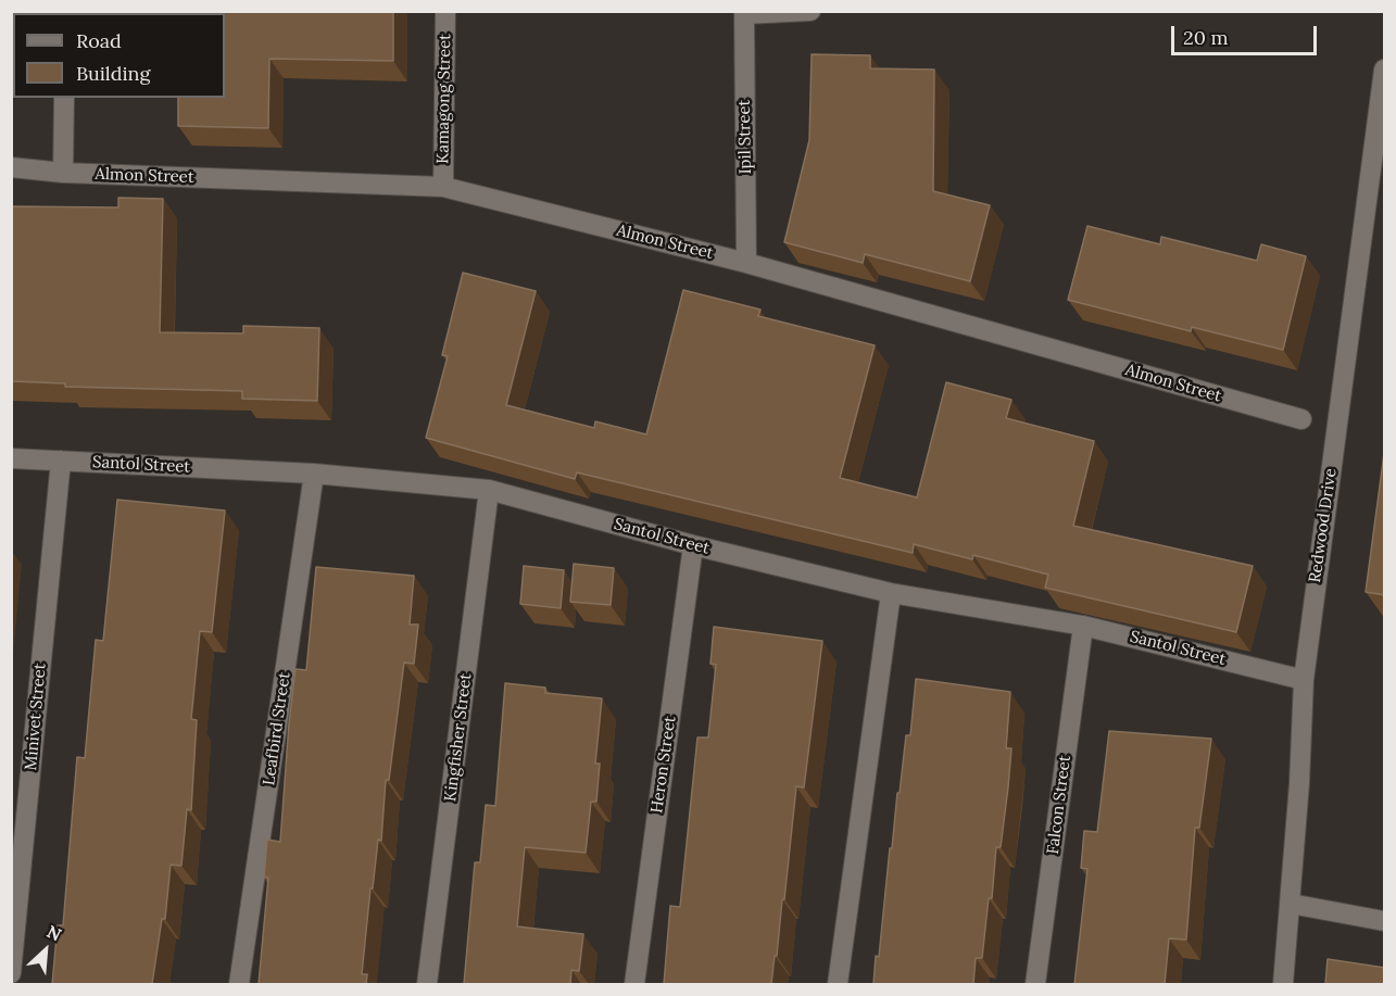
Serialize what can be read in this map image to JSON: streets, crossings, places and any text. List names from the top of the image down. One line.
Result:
{"streets":{"street":["Kamagong Street","Ipil Street","Almon Street","Santol Street","Redwood Drive","Minivet Street","Leafbird Street","Kingfisher Street","Heron Street","Falcon Street"]},"crossings":[["Kamagong Street","Almon Street"],["Ipil Street","Almon Street"],["Santol Street","Redwood Drive"],["Santol Street","Minivet Street"],["Santol Street","Leafbird Street"],["Santol Street","Kingfisher Street"],["Santol Street","Heron Street"],["Santol Street","Falcon Street"]],"legend":["Road","Building"],"scale_bar":"20 m","north":"top right"}
